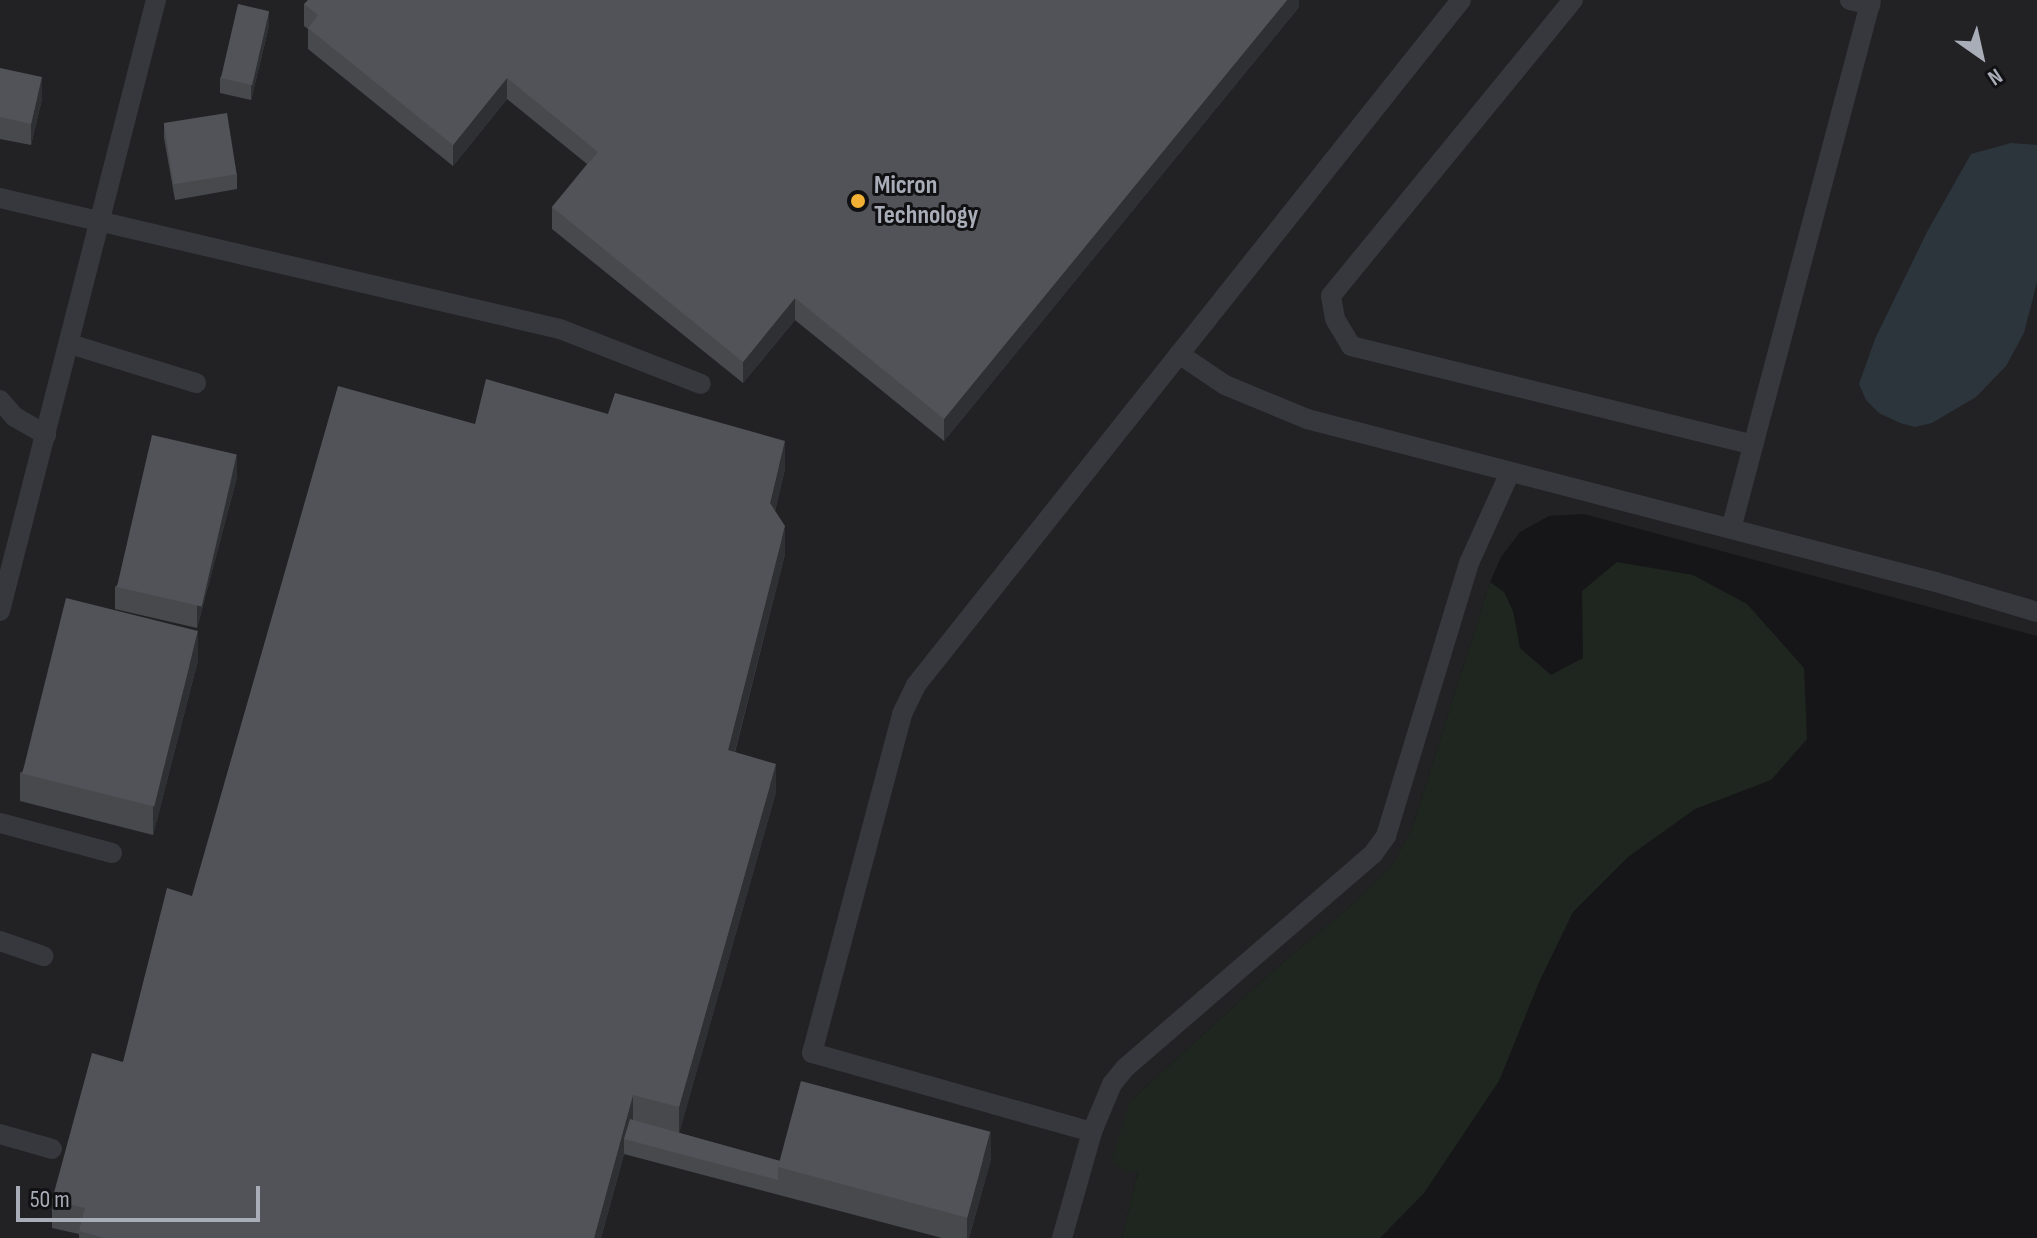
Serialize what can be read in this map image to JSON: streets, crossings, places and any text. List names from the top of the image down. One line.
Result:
{"places":["Micron Technology"],"scale_bar":"50 m","north":"bottom right"}
